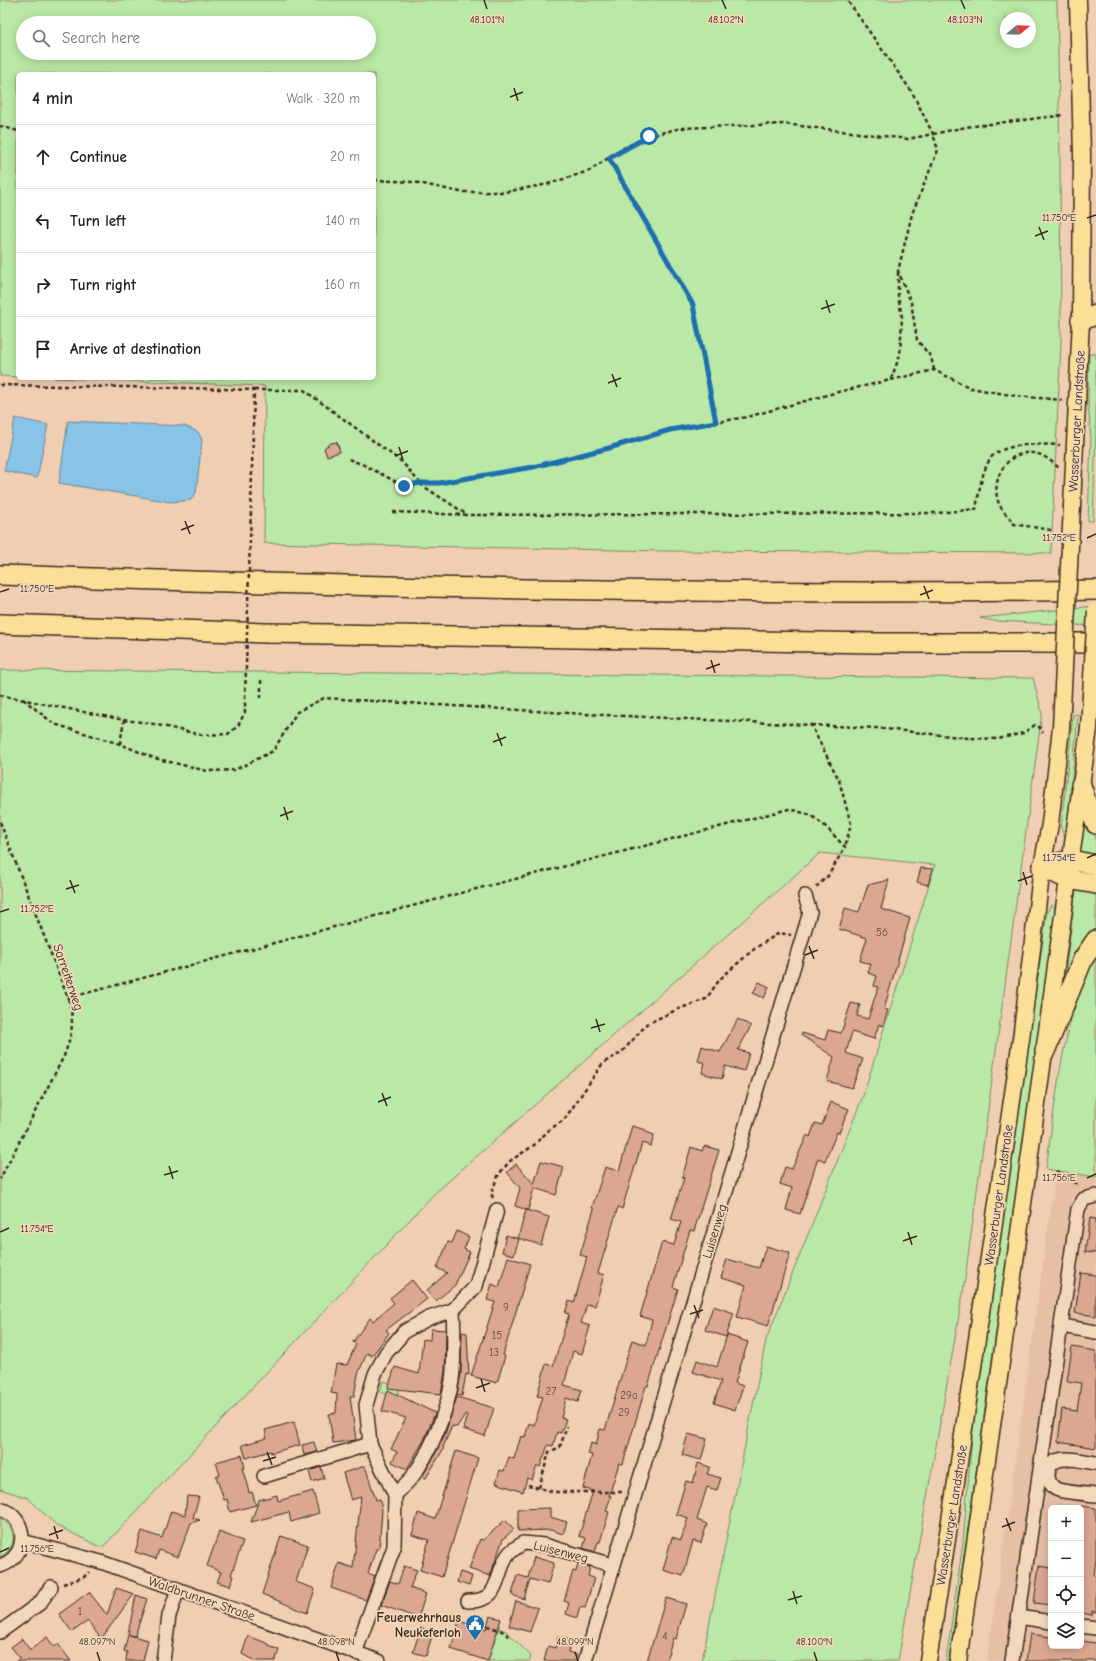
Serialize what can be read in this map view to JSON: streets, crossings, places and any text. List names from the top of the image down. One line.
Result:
{"streets":{"main road":["Wasserburger Landstraße"],"street":["Luisenweg","Waldbrunner Straße"],"path":["Sarreiterweg"]},"places":{"public building":["Feuerwehrhaus Neukeferloh"]},"house_numbers":["56","9","15","13","27","29a","29","1","4"],"north":"right","page":{"search":"Search here","heading":["4 min","Walk · 320 m"],"list":[["Continue","20 m"],["Turn left","140 m"],["Turn right","160 m"],"Arrive at destination"],"map_buttons":["+","−"]},"coordinates":["48.103°N","48.101°N","48.102°N","11.750°E","11.752°E","11.754°E","11.756°E","48.097°N","48.098°N","48.099°N","48.100°N"]}
